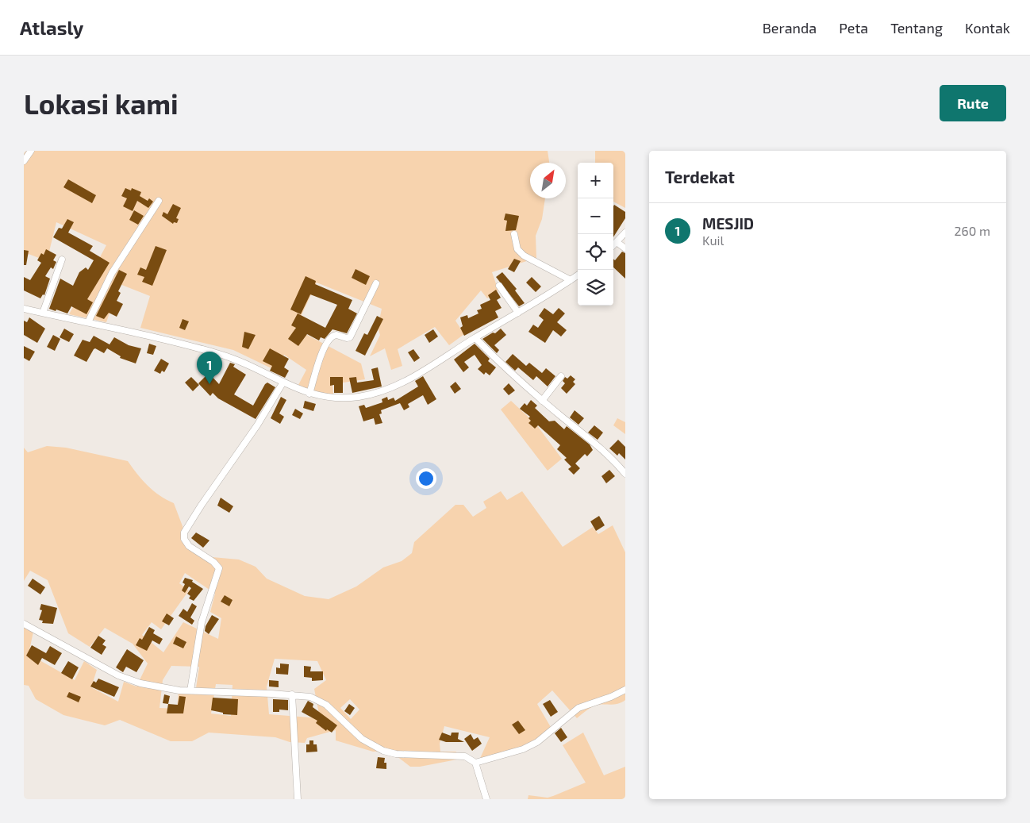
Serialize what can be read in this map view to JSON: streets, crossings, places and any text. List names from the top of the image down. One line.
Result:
{"north":"top right","page":{"header":"Atlasly","nav":["Beranda","Peta","Tentang","Kontak"],"buttons":"Rute","title":"Lokasi kami","heading":"Terdekat","map_buttons":["+","−"],"list":[{"mark":"1","name":"MESJID","note":"Kuil","value":"260 m"}],"pins":"1"}}
